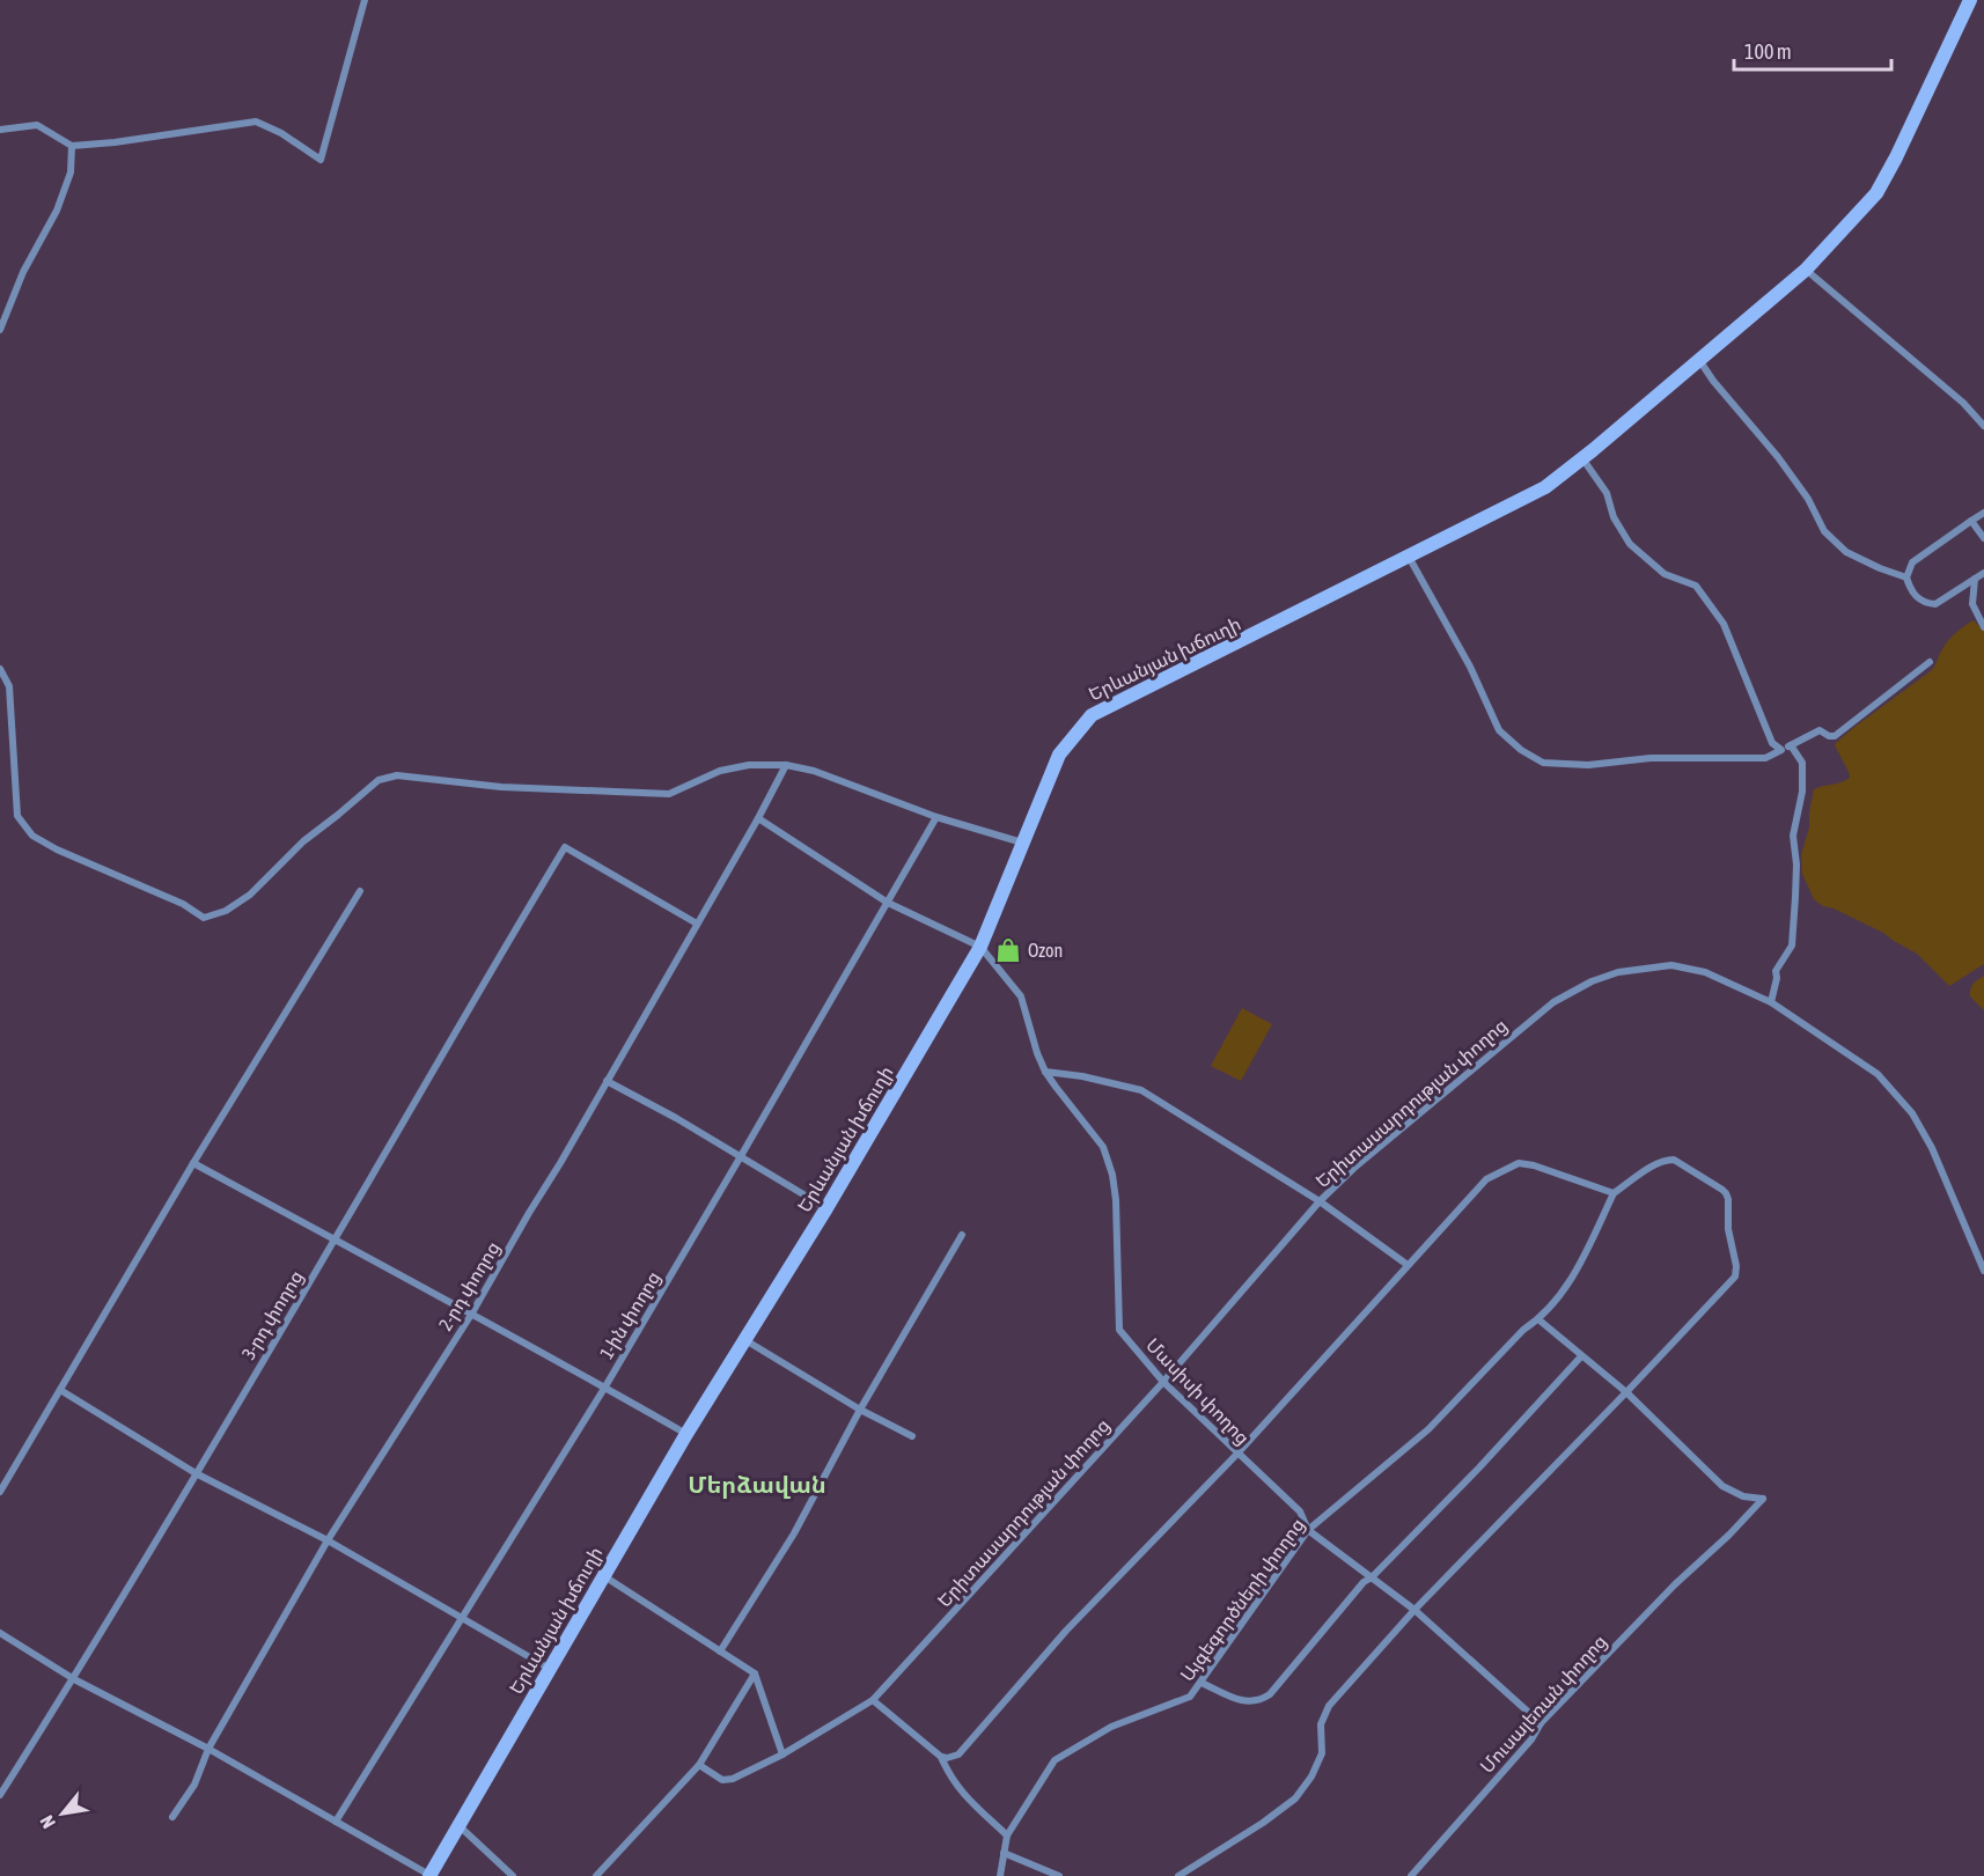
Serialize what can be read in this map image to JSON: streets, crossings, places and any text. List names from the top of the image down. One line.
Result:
{"streets":{"main road":["Երևանյան խճուղի"],"street":["Երիտասարդության փողոց","2-րդ փողոց","3-րդ փողոց","1-ին փողոց","Մասիսի փողոց","Այգեգործների փողոց","Մուսալեռան փողոց"]},"crossings":[["Երևանյան խճուղի","Մասիսի փողոց"],["Երիտասարդության փողոց","Մասիսի փողոց"],["2-րդ փողոց","3-րդ փողոց"],["Մասիսի փողոց","Այգեգործների փողոց"],["Մասիսի փողոց","Մուսալեռան փողոց"]],"districts":["Մերձավան"],"places":{"shop":["Ozon"]},"scale_bar":"100 m","north":"bottom left"}
